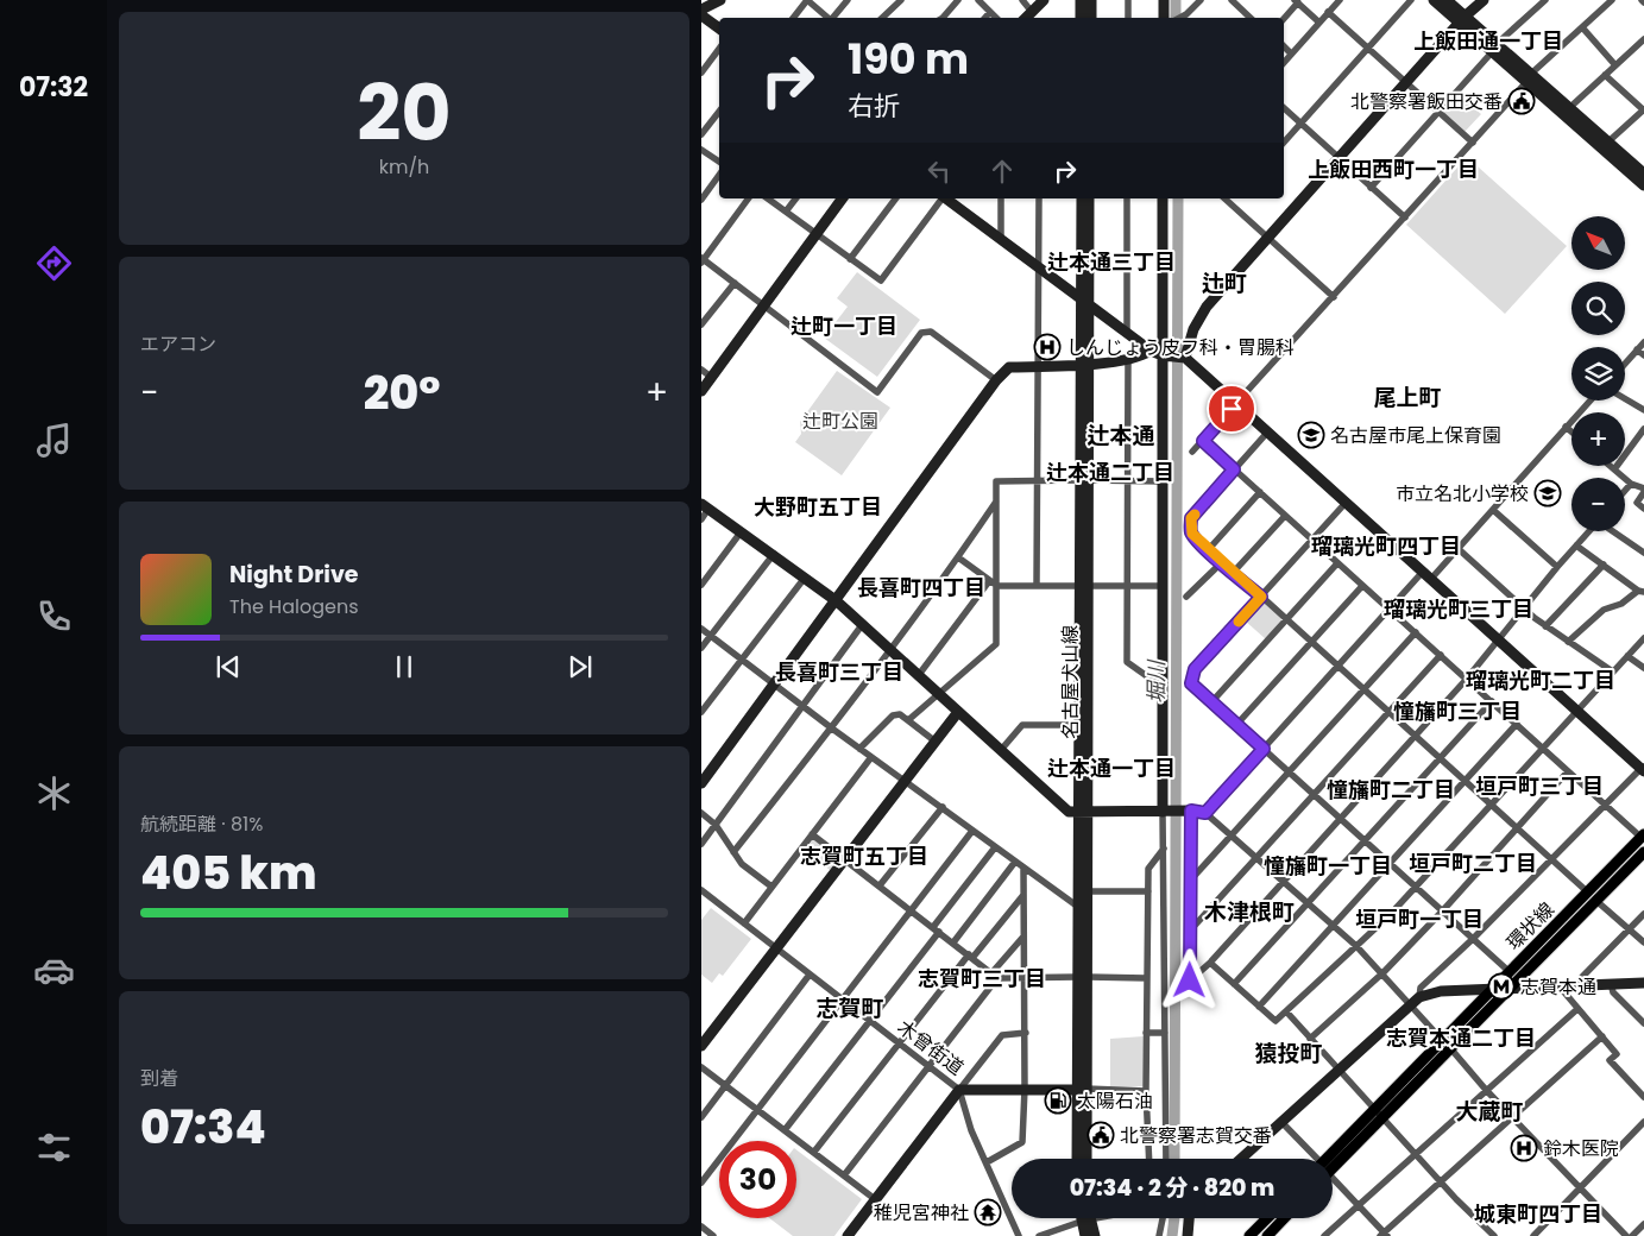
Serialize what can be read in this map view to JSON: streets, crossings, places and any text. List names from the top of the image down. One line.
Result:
{"streets":{"main road":["環状線"],"street":["名古屋犬山線","木曾街道"]},"districts":["上飯田通一丁目","上飯田西町一丁目","辻本通三丁目","辻町","辻町一丁目","尾上町","辻本通","辻本通二丁目","大野町五丁目","瑠璃光町四丁目","長喜町四丁目","瑠璃光町三丁目","長喜町三丁目","瑠璃光町二丁目","憧旛町三丁目","辻本通一丁目","垣戸町三丁目","憧旛町二丁目","志賀町五丁目","垣戸町二丁目","憧旛町一丁目","木津根町","垣戸町一丁目","志賀町三丁目","志賀町","志賀本通二丁目","猿投町","大蔵町","城東町四丁目"],"water":["堀川"],"parks":["辻町公園"],"places":{"public building":["北警察署飯田交番","北警察署志賀交番"],"hospital":["しんじょう皮フ科・胃腸科","鈴木医院"],"school or university":["名古屋市尾上保育園","市立名北小学校"],"metro station":["志賀本通"],"fuel station":["太陽石油"],"temple":["稚児宮神社"]},"north":"top left","page":{"tabs":"07:32","tile":[["20","km/h"],"エアコン",["航続距離 · 81%","405 km"],["到着","07:34"]],"turn":["190 m","右折"],"map_buttons":["+","−"],"heat":["−","20°","+"],"song":["Night Drive","The Halogens"],"limit":"30","trip":"07:34 · 2 分 · 820 m"}}
